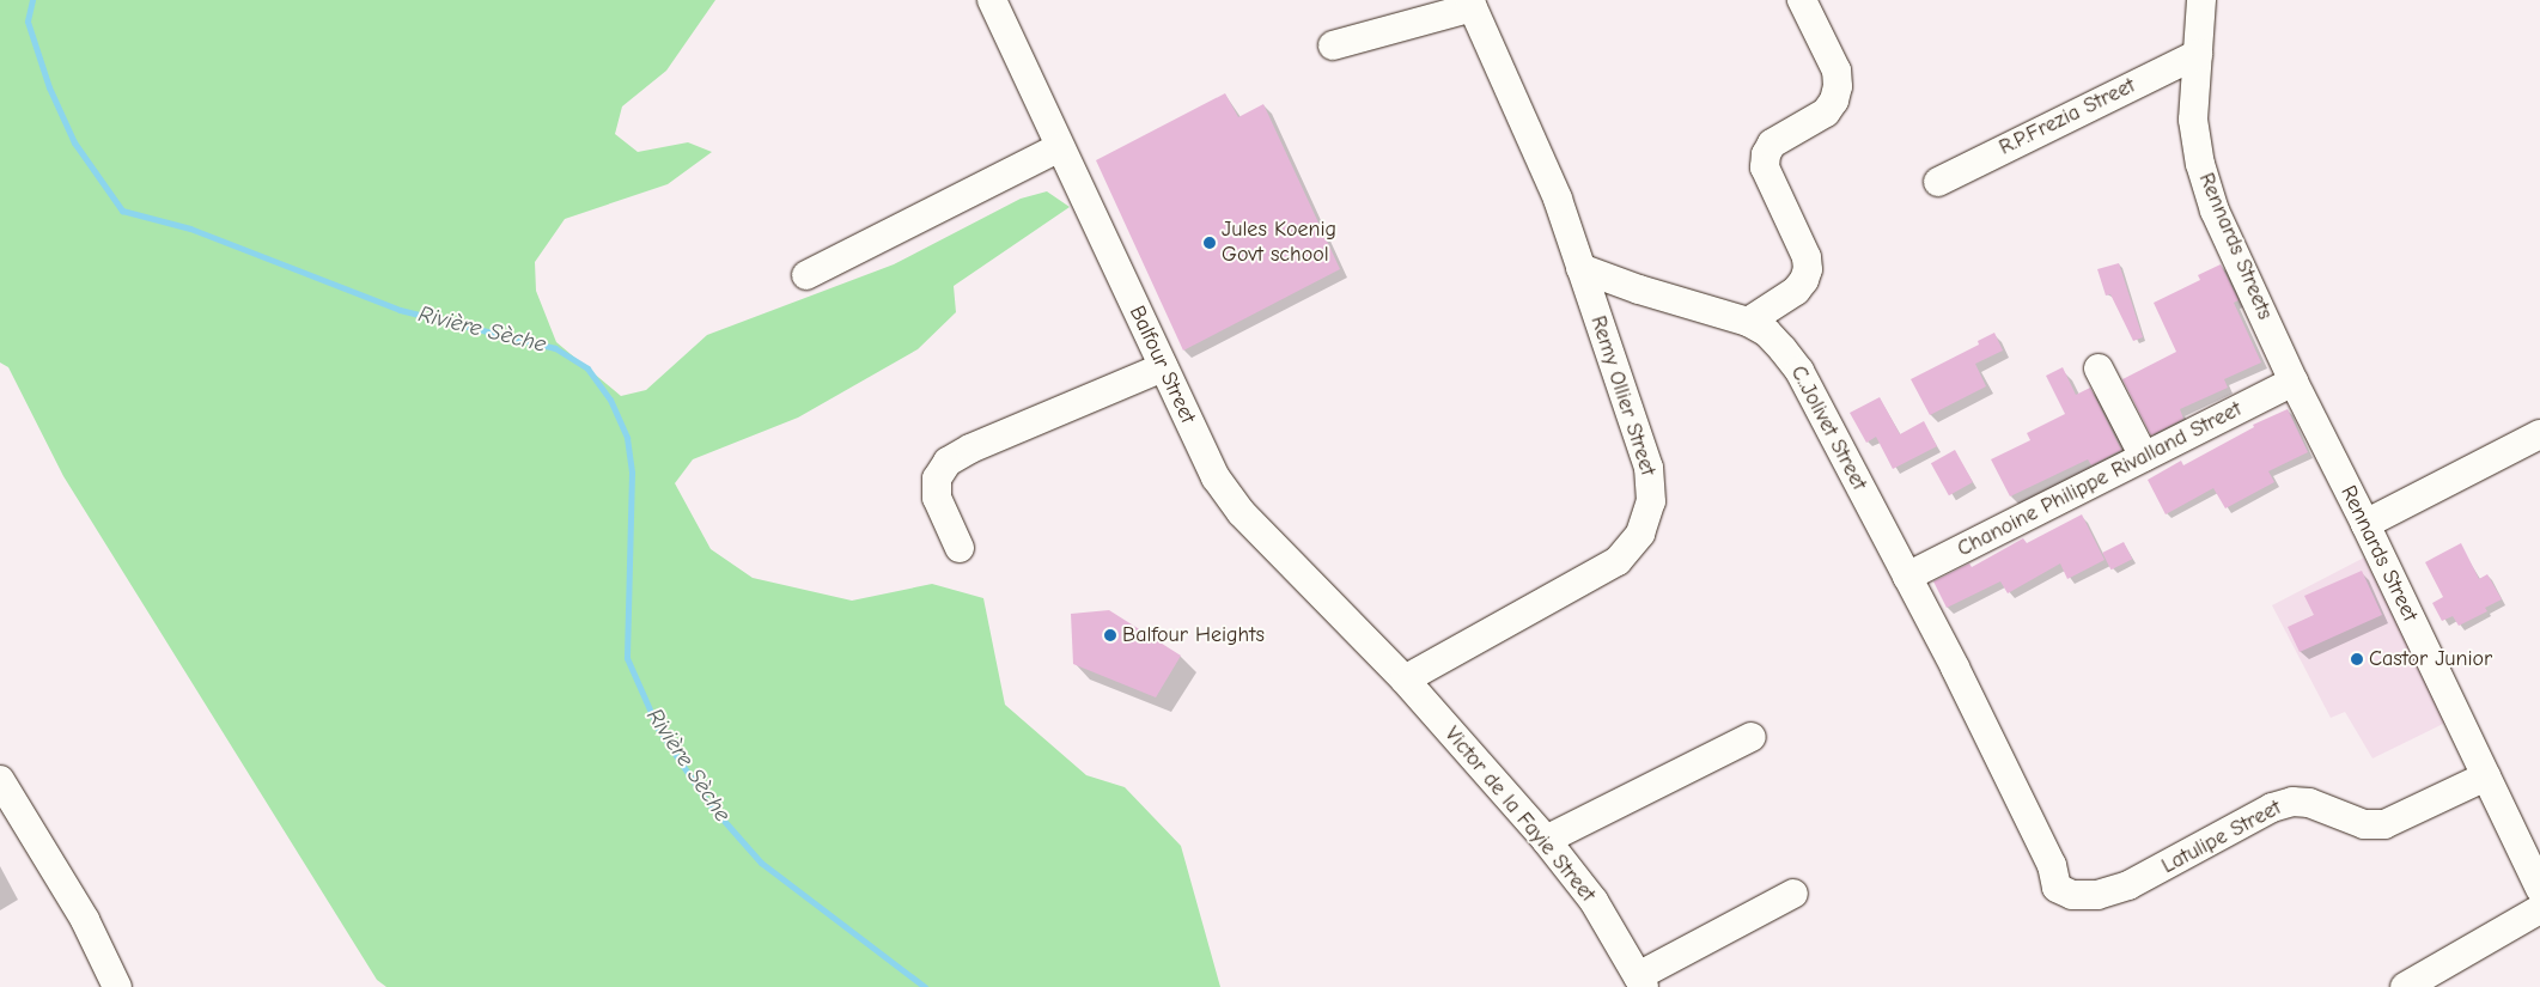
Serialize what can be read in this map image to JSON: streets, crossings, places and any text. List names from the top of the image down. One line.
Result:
{"streets":{"street":["R.P.Frezia Street","Rennards Streets","Balfour Street","Remy Ollier Street","C..Jolivet Street","Chanoine Philippe Rivalland Street","Rennards Street","Victor de la Fayie Street","Latulipe Street"]},"crossings":[["R.P.Frezia Street","Rennards Streets"],["Rennards Streets","Chanoine Philippe Rivalland Street"],["Rennards Streets","Rennards Street"],["Balfour Street","Remy Ollier Street"],["Balfour Street","Victor de la Fayie Street"],["Remy Ollier Street","C..Jolivet Street"],["Remy Ollier Street","Victor de la Fayie Street"],["C..Jolivet Street","Chanoine Philippe Rivalland Street"],["C..Jolivet Street","Latulipe Street"],["Chanoine Philippe Rivalland Street","Rennards Street"],["Rennards Street","Latulipe Street"]],"water":["Rivière Sèche"],"places":["Jules Koenig Govt school","Balfour Heights","Castor Junior"]}
